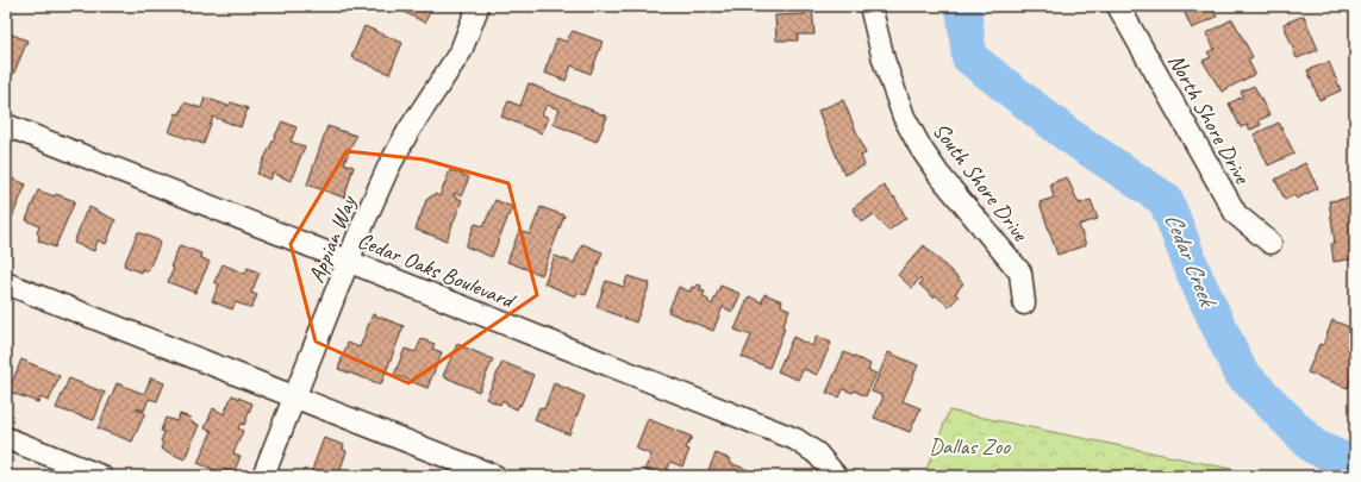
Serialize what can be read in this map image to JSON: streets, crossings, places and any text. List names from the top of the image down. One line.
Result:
{"streets":{"street":["North Shore Drive","South Shore Drive","Appian Way","Cedar Oaks Boulevard"]},"crossings":[["Appian Way","Cedar Oaks Boulevard"]],"water":["Cedar Creek"],"parks":["Dallas Zoo"]}
